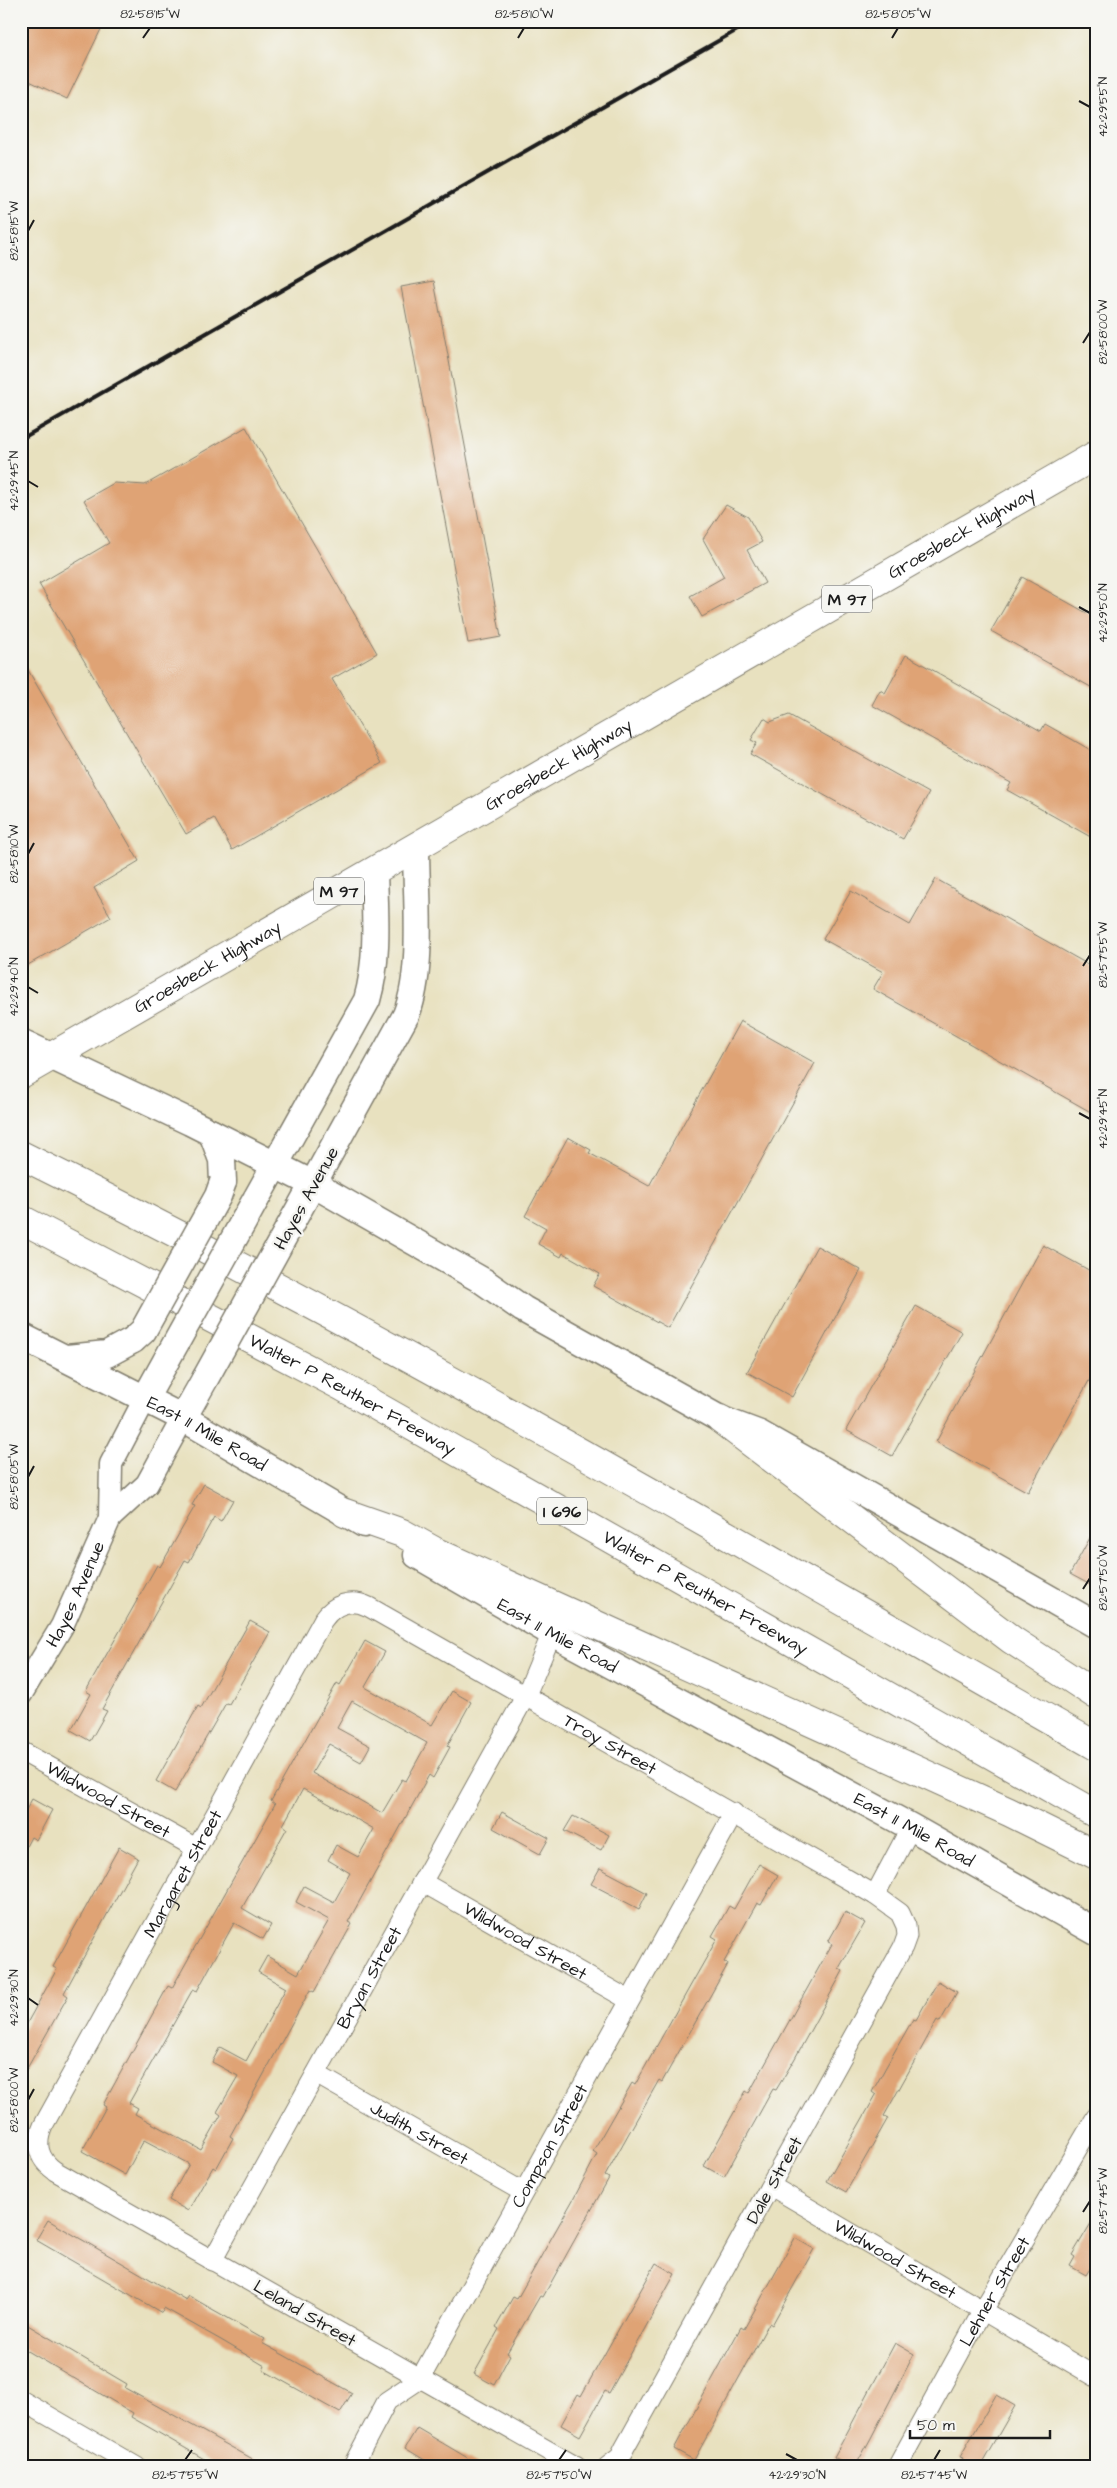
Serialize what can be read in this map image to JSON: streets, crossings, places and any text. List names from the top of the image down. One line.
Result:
{"streets":{"main road":["Groesbeck Highway","M 97","Hayes Avenue","Walter P Reuther Freeway","East 11 Mile Road","I 696"],"street":["Troy Street","Wildwood Street","Margaret Street","Bryan Street","Judith Street","Compson Street","Dale Street","Lehner Street","Leland Street"]},"crossings":[["Groesbeck Highway","Hayes Avenue"],["Hayes Avenue","East 11 Mile Road"],["East 11 Mile Road","Bryan Street"],["Troy Street","Margaret Street"],["Troy Street","Bryan Street"],["Troy Street","Compson Street"],["Troy Street","Dale Street"],["Wildwood Street","Margaret Street"],["Wildwood Street","Bryan Street"],["Wildwood Street","Compson Street"],["Wildwood Street","Dale Street"],["Wildwood Street","Lehner Street"],["Margaret Street","Leland Street"],["Bryan Street","Judith Street"],["Bryan Street","Leland Street"],["Judith Street","Compson Street"],["Compson Street","Leland Street"]],"scale_bar":"50 m","coordinates":["82°58'15\"W","82°58'10\"W","82°58'05\"W","42°29'55\"N","82°58'00\"W","42°29'45\"N","42°29'50\"N","82°57'55\"W","42°29'40\"N","82°57'50\"W","42°29'30\"N","82°57'45\"W"]}
